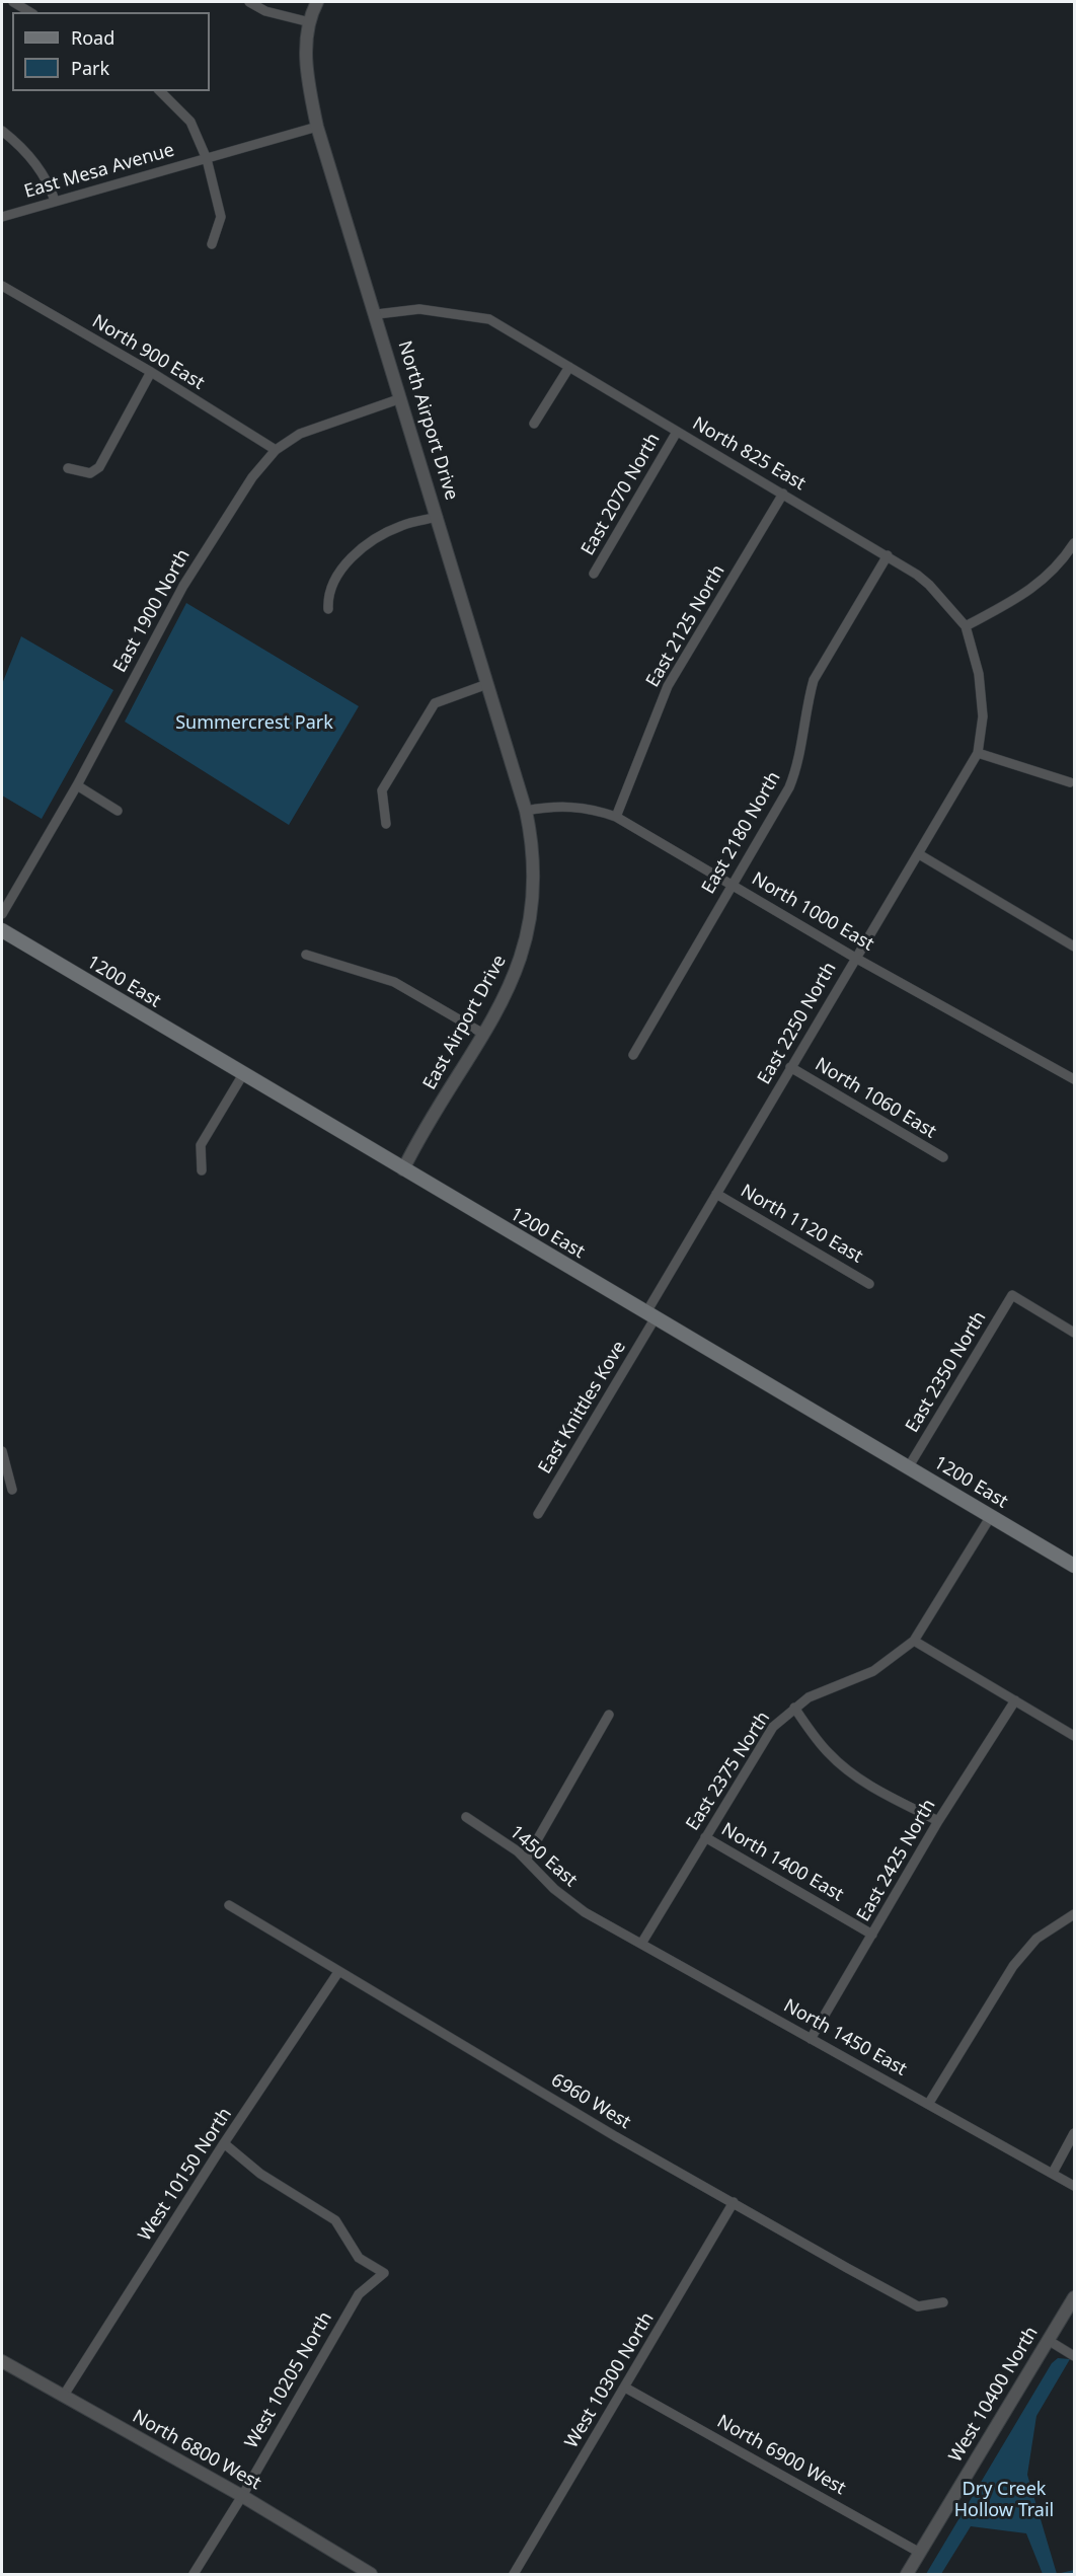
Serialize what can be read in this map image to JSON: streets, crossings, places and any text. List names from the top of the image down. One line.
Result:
{"streets":{"main road":["1200 East"],"street":["East Mesa Avenue","North 900 East","North Airport Drive","North 825 East","East 2070 North","East 1900 North","East 2125 North","East 2180 North","North 1000 East","East Airport Drive","East 2250 North","North 1060 East","North 1120 East","East 2350 North","East Knittles Kove","East 2375 North","1450 East","East 2425 North","North 1400 East","North 1450 East","6960 West","West 10150 North","West 10205 North","West 10300 North","West 10400 North","North 6800 West","North 6900 West"]},"crossings":[["East Mesa Avenue","North Airport Drive"],["North 900 East","East 1900 North"],["North Airport Drive","North 825 East"],["North Airport Drive","East 1900 North"],["North Airport Drive","North 1000 East"],["North Airport Drive","East Airport Drive"],["North 825 East","East 2070 North"],["North 825 East","East 2125 North"],["North 825 East","East 2180 North"],["North 825 East","East 2250 North"],["East 2125 North","North 1000 East"],["East 2180 North","North 1000 East"],["North 1000 East","East Airport Drive"],["North 1000 East","East 2250 North"],["1200 East","East Airport Drive"],["1200 East","East 2250 North"],["1200 East","East 2350 North"],["1200 East","East Knittles Kove"],["1200 East","East 2375 North"],["East 2250 North","North 1060 East"],["East 2250 North","North 1120 East"],["East 2250 North","East Knittles Kove"],["East 2375 North","North 1400 East"],["East 2375 North","North 1450 East"],["1450 East","North 1450 East"],["East 2425 North","North 1400 East"],["East 2425 North","North 1450 East"],["6960 West","West 10150 North"],["6960 West","West 10300 North"],["West 10150 North","West 10205 North"],["West 10150 North","North 6800 West"],["West 10205 North","North 6800 West"],["West 10300 North","North 6900 West"],["West 10400 North","North 6900 West"]],"parks":["Summercrest Park","Dry Creek Hollow Trail"],"legend":["Road","Park"]}
